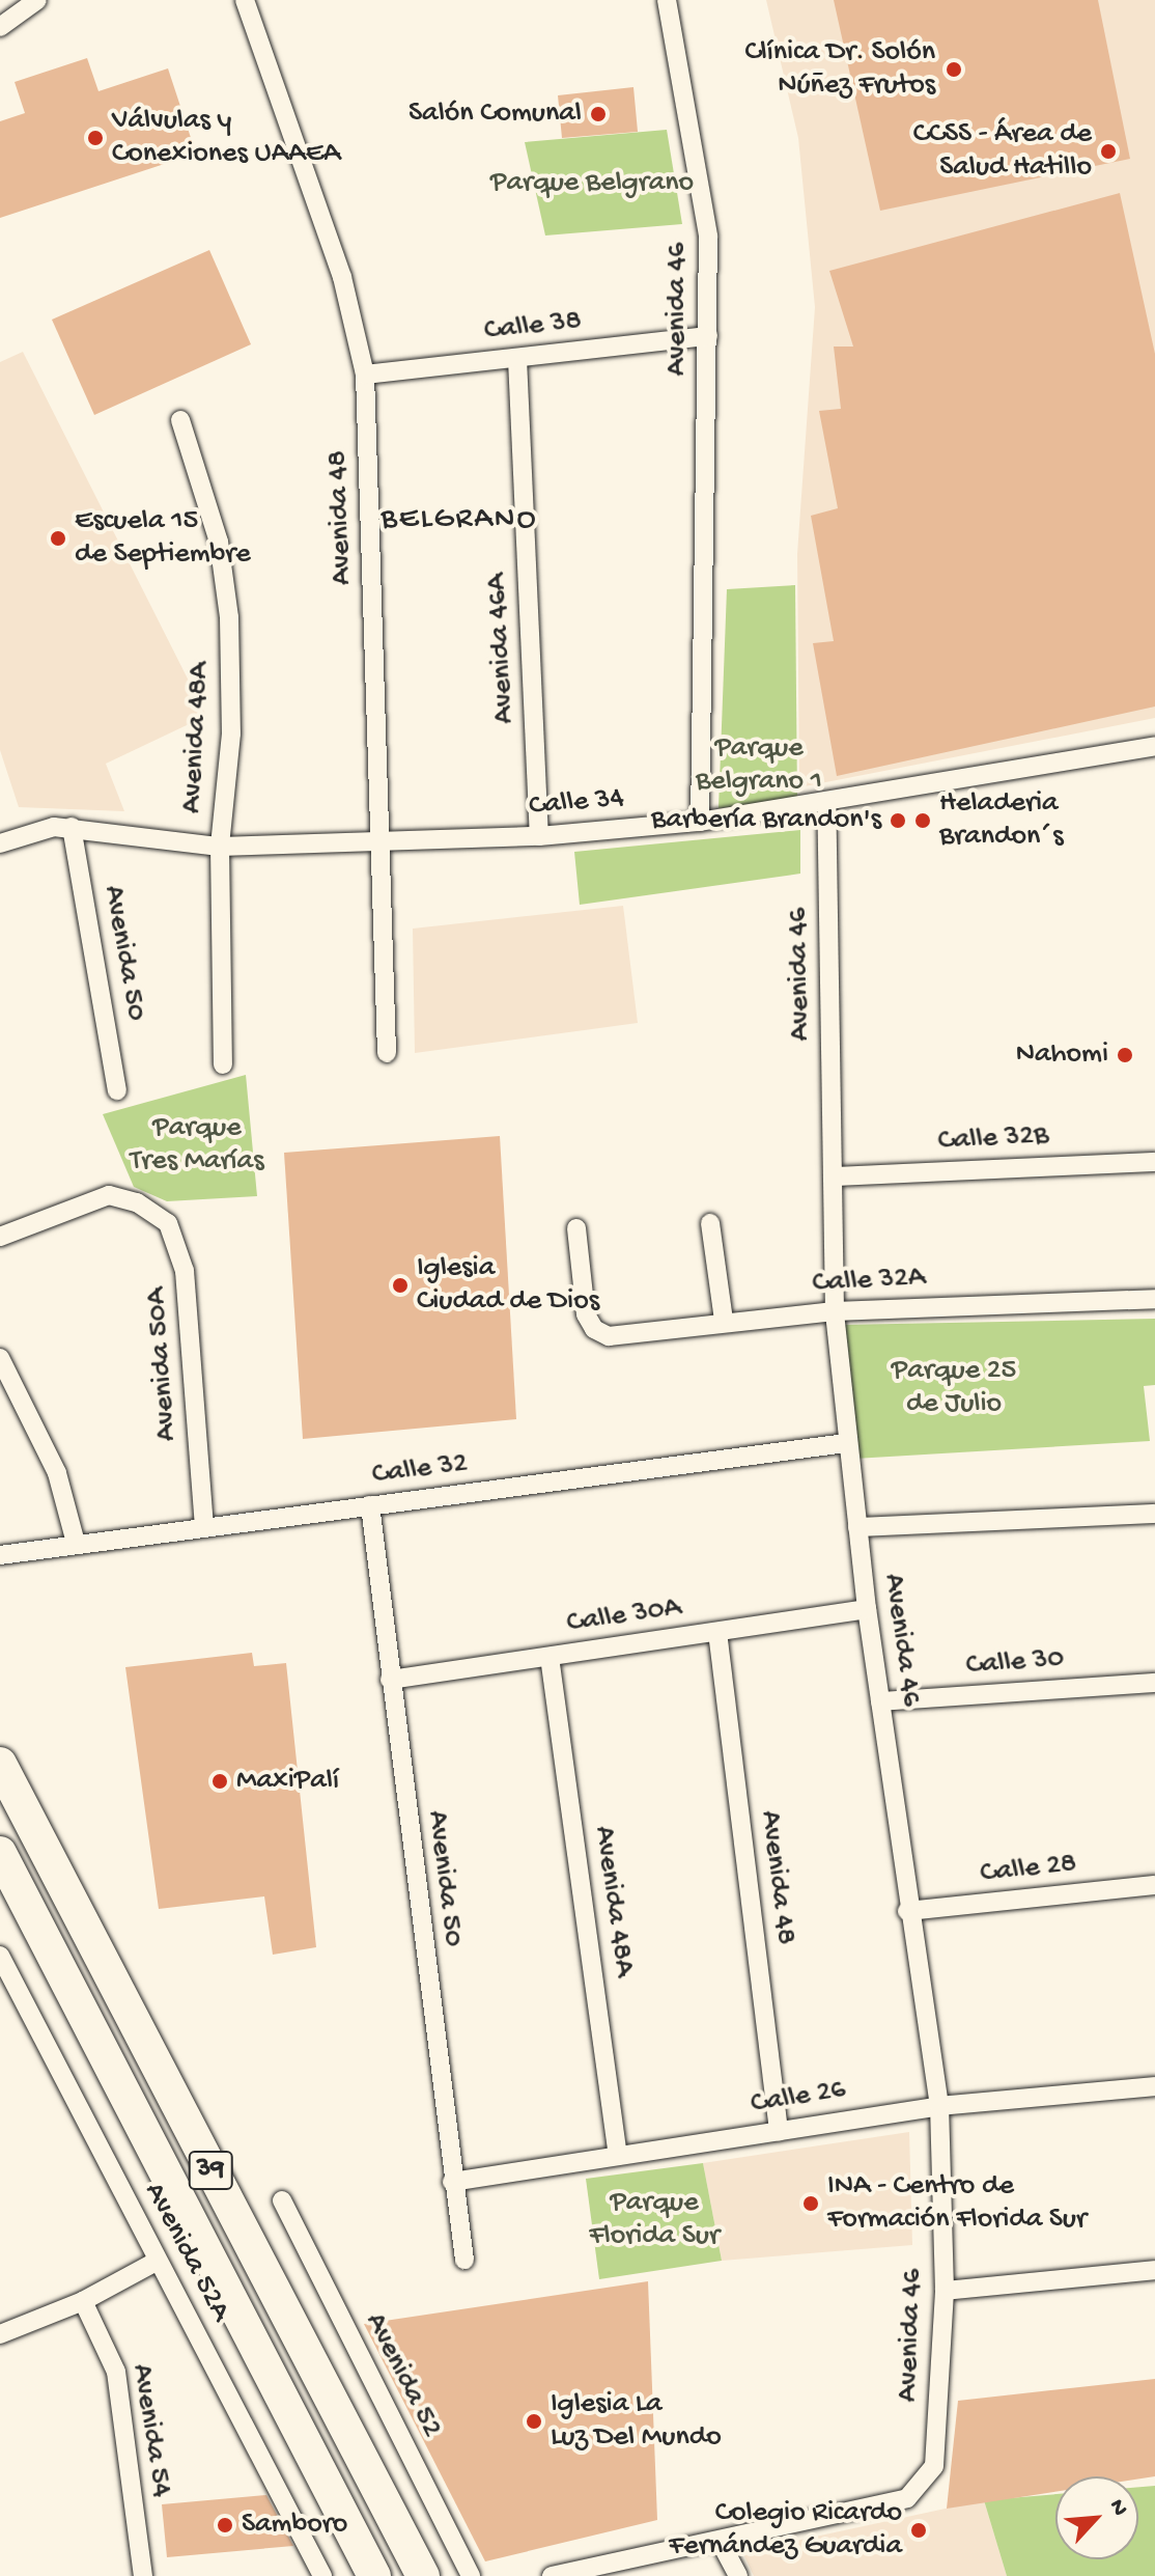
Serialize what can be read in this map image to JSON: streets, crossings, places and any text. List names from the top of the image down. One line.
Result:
{"streets":{"highway":["39"],"street":["Avenida 46","Calle 38","Avenida 48","Avenida 46A","Avenida 48A","Calle 34","Avenida 50","Calle 32B","Calle 32A","Avenida 50A","Calle 32","Calle 30A","Calle 30","Calle 28","Calle 26","Avenida 52A","Avenida 52","Avenida 54"]},"crossings":[["Avenida 46","Calle 38"],["Avenida 46","Calle 34"],["Avenida 46","Calle 32B"],["Avenida 46","Calle 32A"],["Avenida 46","Calle 32"],["Avenida 46","Calle 30A"],["Avenida 46","Calle 30"],["Avenida 46","Calle 28"],["Avenida 46","Calle 26"],["Calle 38","Avenida 48"],["Calle 38","Avenida 46A"],["Avenida 48","Calle 34"],["Avenida 48","Calle 30A"],["Avenida 48","Calle 26"],["Avenida 46A","Calle 34"],["Avenida 48A","Calle 34"],["Avenida 48A","Calle 30A"],["Avenida 48A","Calle 26"],["Calle 34","Avenida 50"],["Avenida 50","Calle 32"],["Avenida 50","Calle 30A"],["Avenida 50","Calle 26"],["Avenida 50A","Calle 32"]],"districts":["BELGRANO"],"parks":["Parque Belgrano","Parque Belgrano 1","Parque Tres Marías","Parque 25 de Julio","Parque Florida Sur"],"places":["Clínica Dr. Solón Núñez Frutos","Salón Comunal","Válvulas y Conexiones UAAEA","CCSS - Área de Salud Hatillo","Escuela 15 de Septiembre","Barbería Brandon's","Heladeria Brandon´s","Nahomi","Iglesia Ciudad de Dios","MaxiPalí","INA - Centro de Formación Florida Sur","Iglesia La Luz Del Mundo","Samboro","Colegio Ricardo Fernández Guardia"],"north":"top right"}
